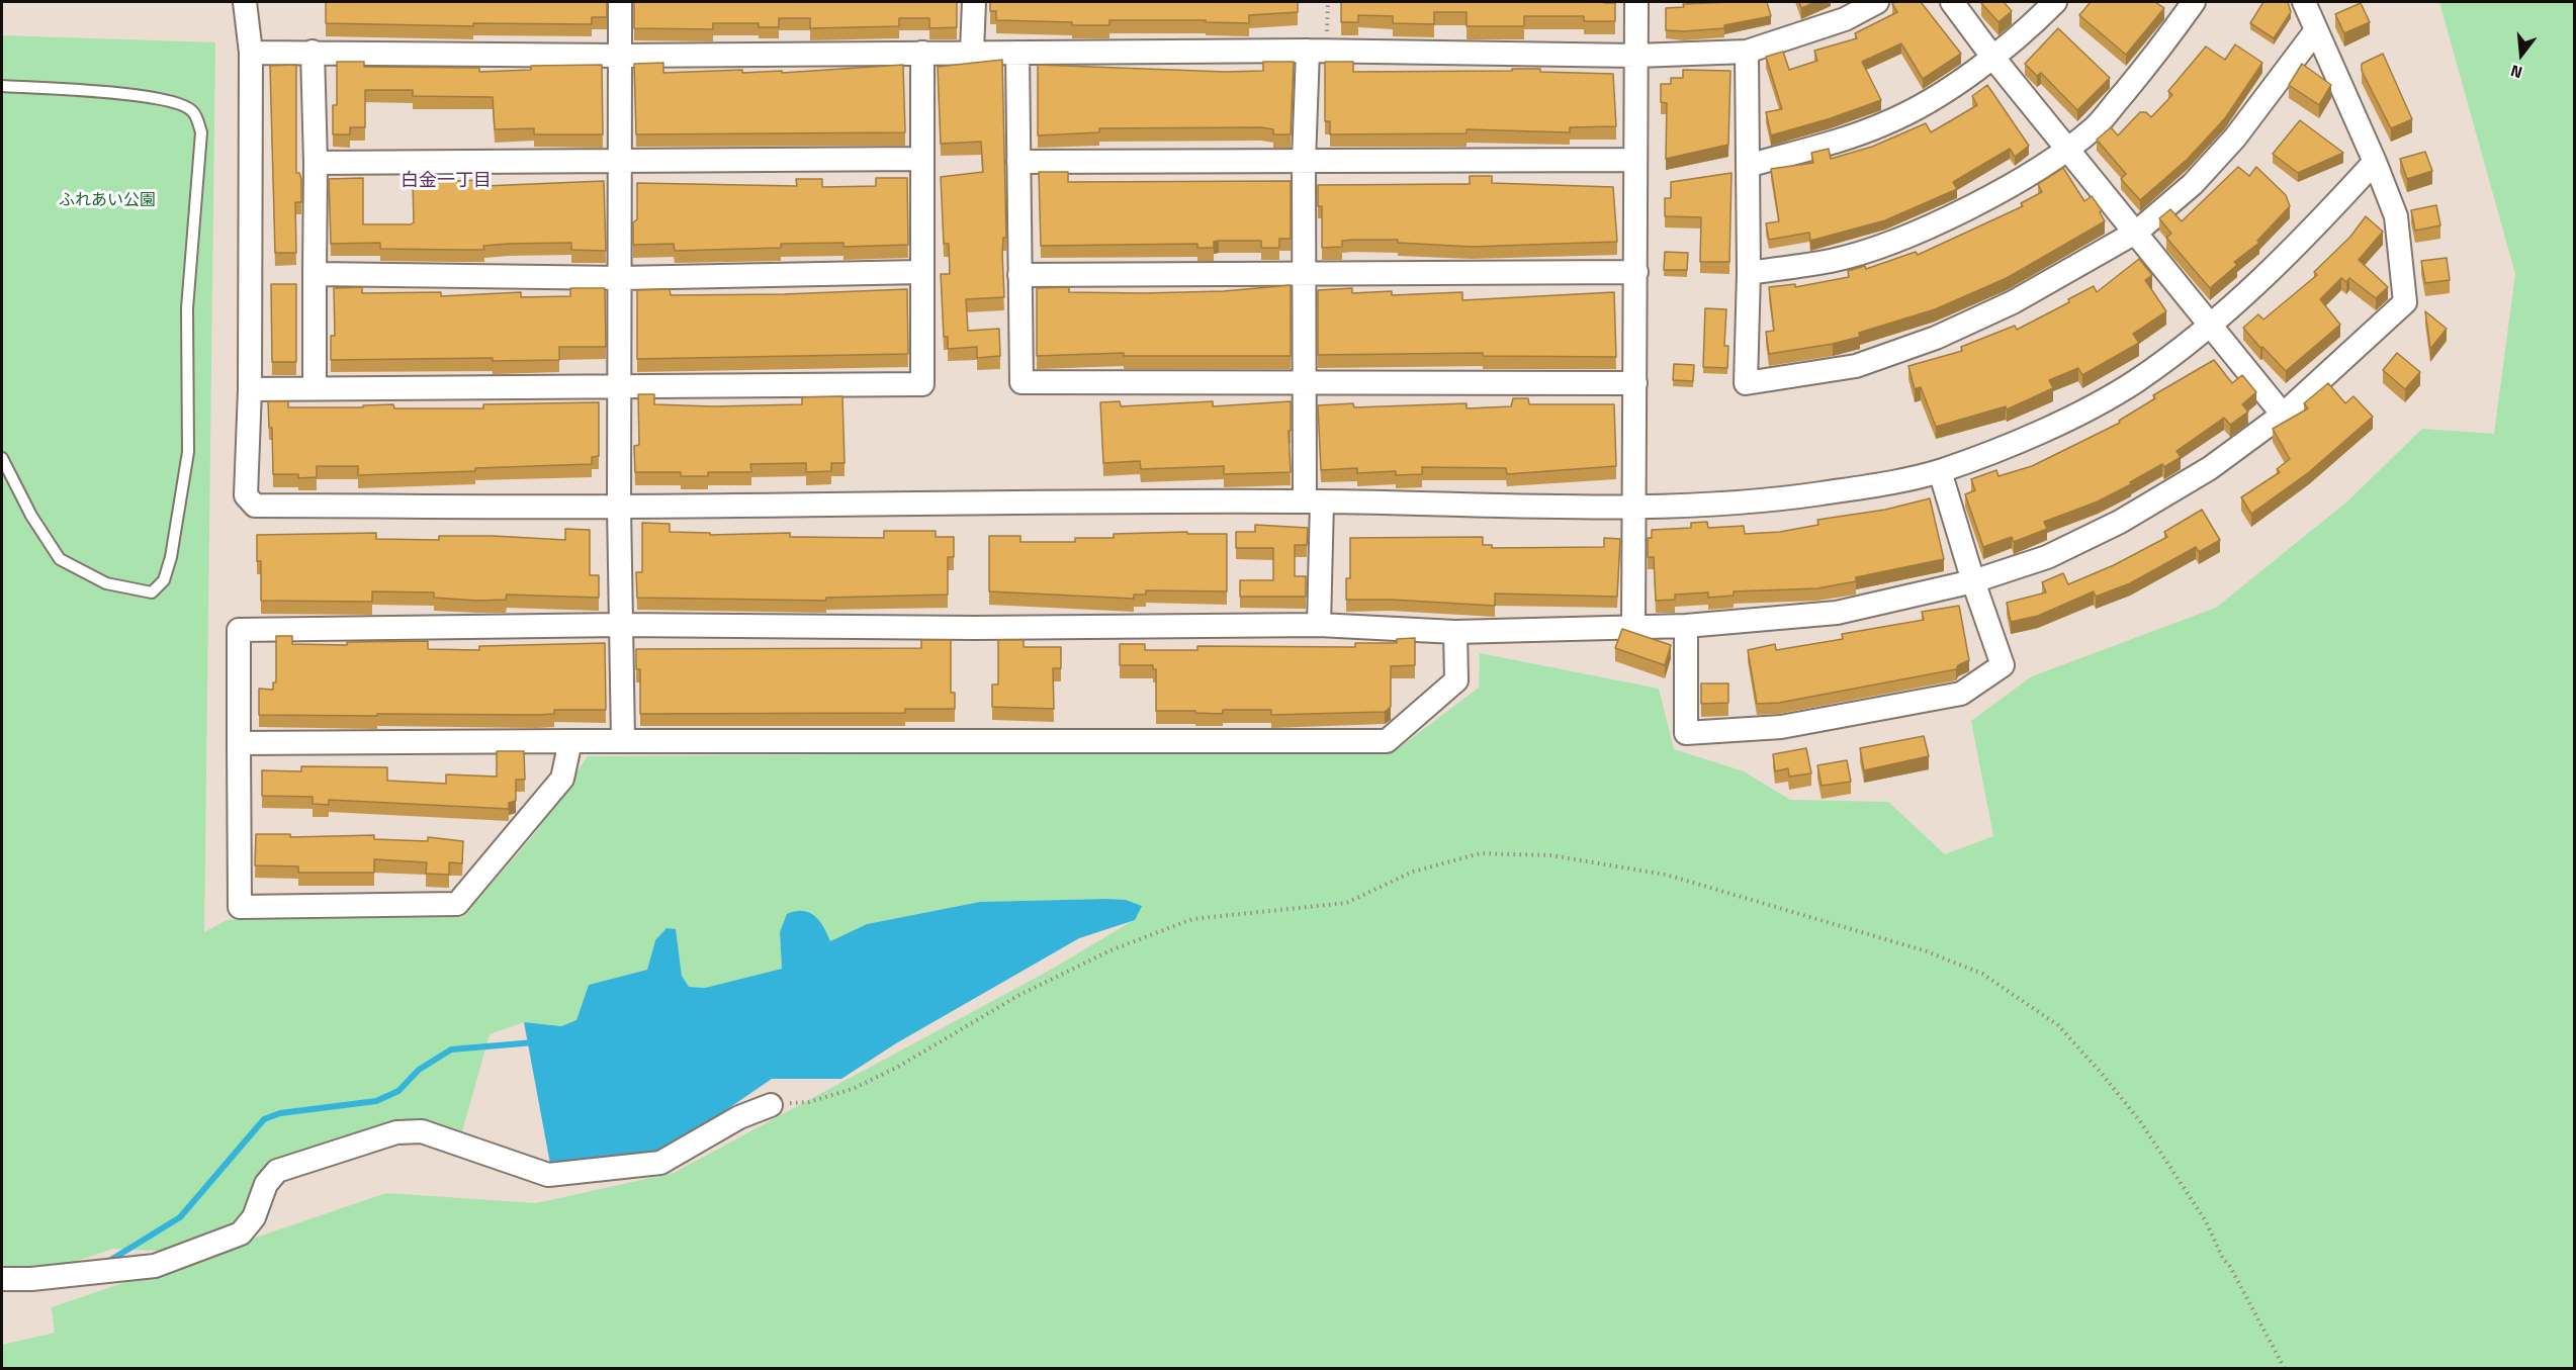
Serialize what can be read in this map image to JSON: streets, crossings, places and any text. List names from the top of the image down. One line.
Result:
{"districts":["白金一丁目"],"parks":["ふれあい公園"],"north":"bottom"}
